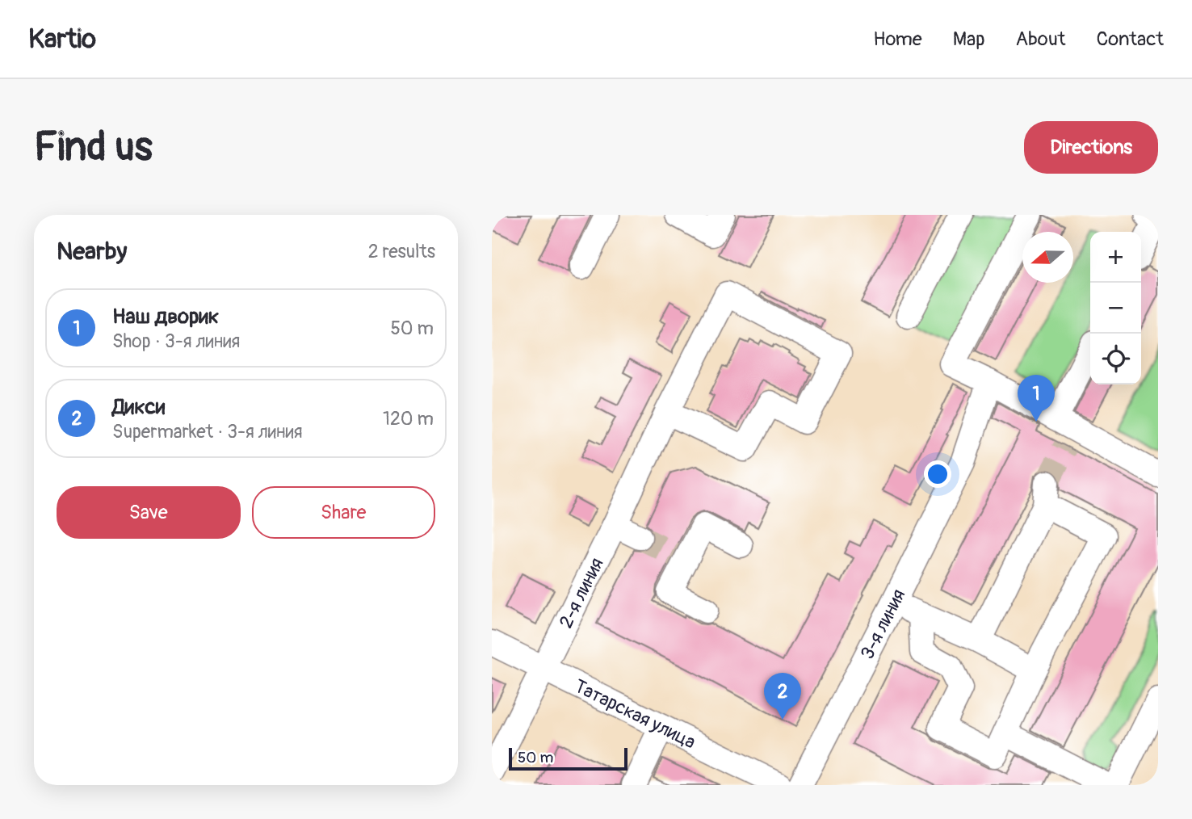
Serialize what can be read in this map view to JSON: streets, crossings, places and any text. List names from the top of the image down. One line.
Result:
{"streets":{"street":["2-я линия","3-я линия","Татарская улица"]},"crossings":[["2-я линия","Татарская улица"]],"scale_bar":"50 m","north":"left","page":{"header":"Kartio","nav":["Home","Map","About","Contact"],"buttons":["Directions",["Save","Share"]],"title":"Find us","heading":["Nearby","2 results"],"map_buttons":["+","−"],"list":[{"mark":"1","name":"Наш дворик","note":"Shop · 3-я линия","value":"50 m"},{"mark":"2","name":"Дикси","note":"Supermarket · 3-я линия","value":"120 m"}],"pins":["1","2"],"scale":"50 m"}}
